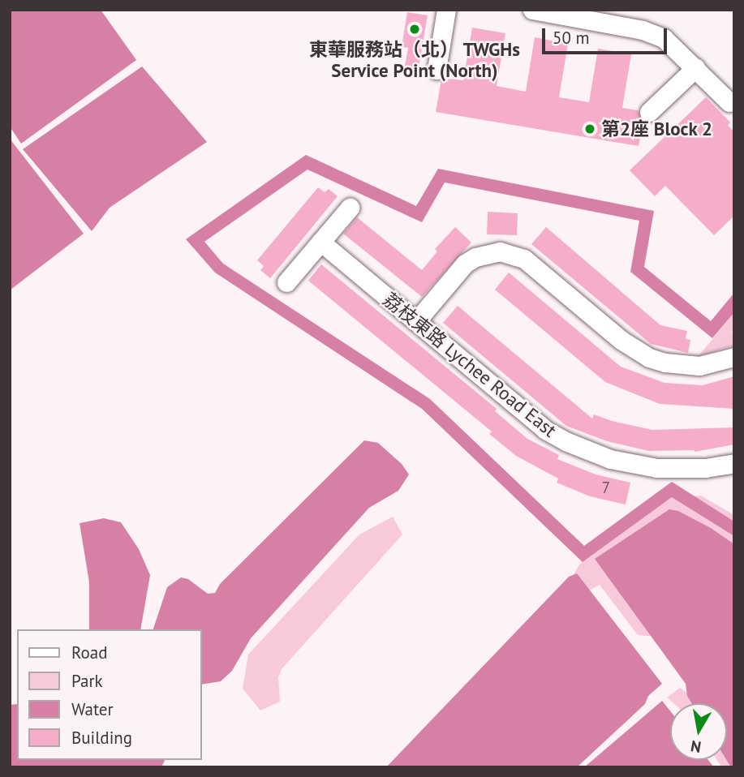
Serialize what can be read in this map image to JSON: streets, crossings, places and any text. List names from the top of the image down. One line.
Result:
{"streets":{"street":["荔枝東路 Lychee Road East"]},"places":["東華服務站（北） TWGHs Service Point (North)","第2座 Block 2"],"house_numbers":["7"],"legend":["Road","Park","Water","Building"],"scale_bar":"50 m","north":"bottom"}
